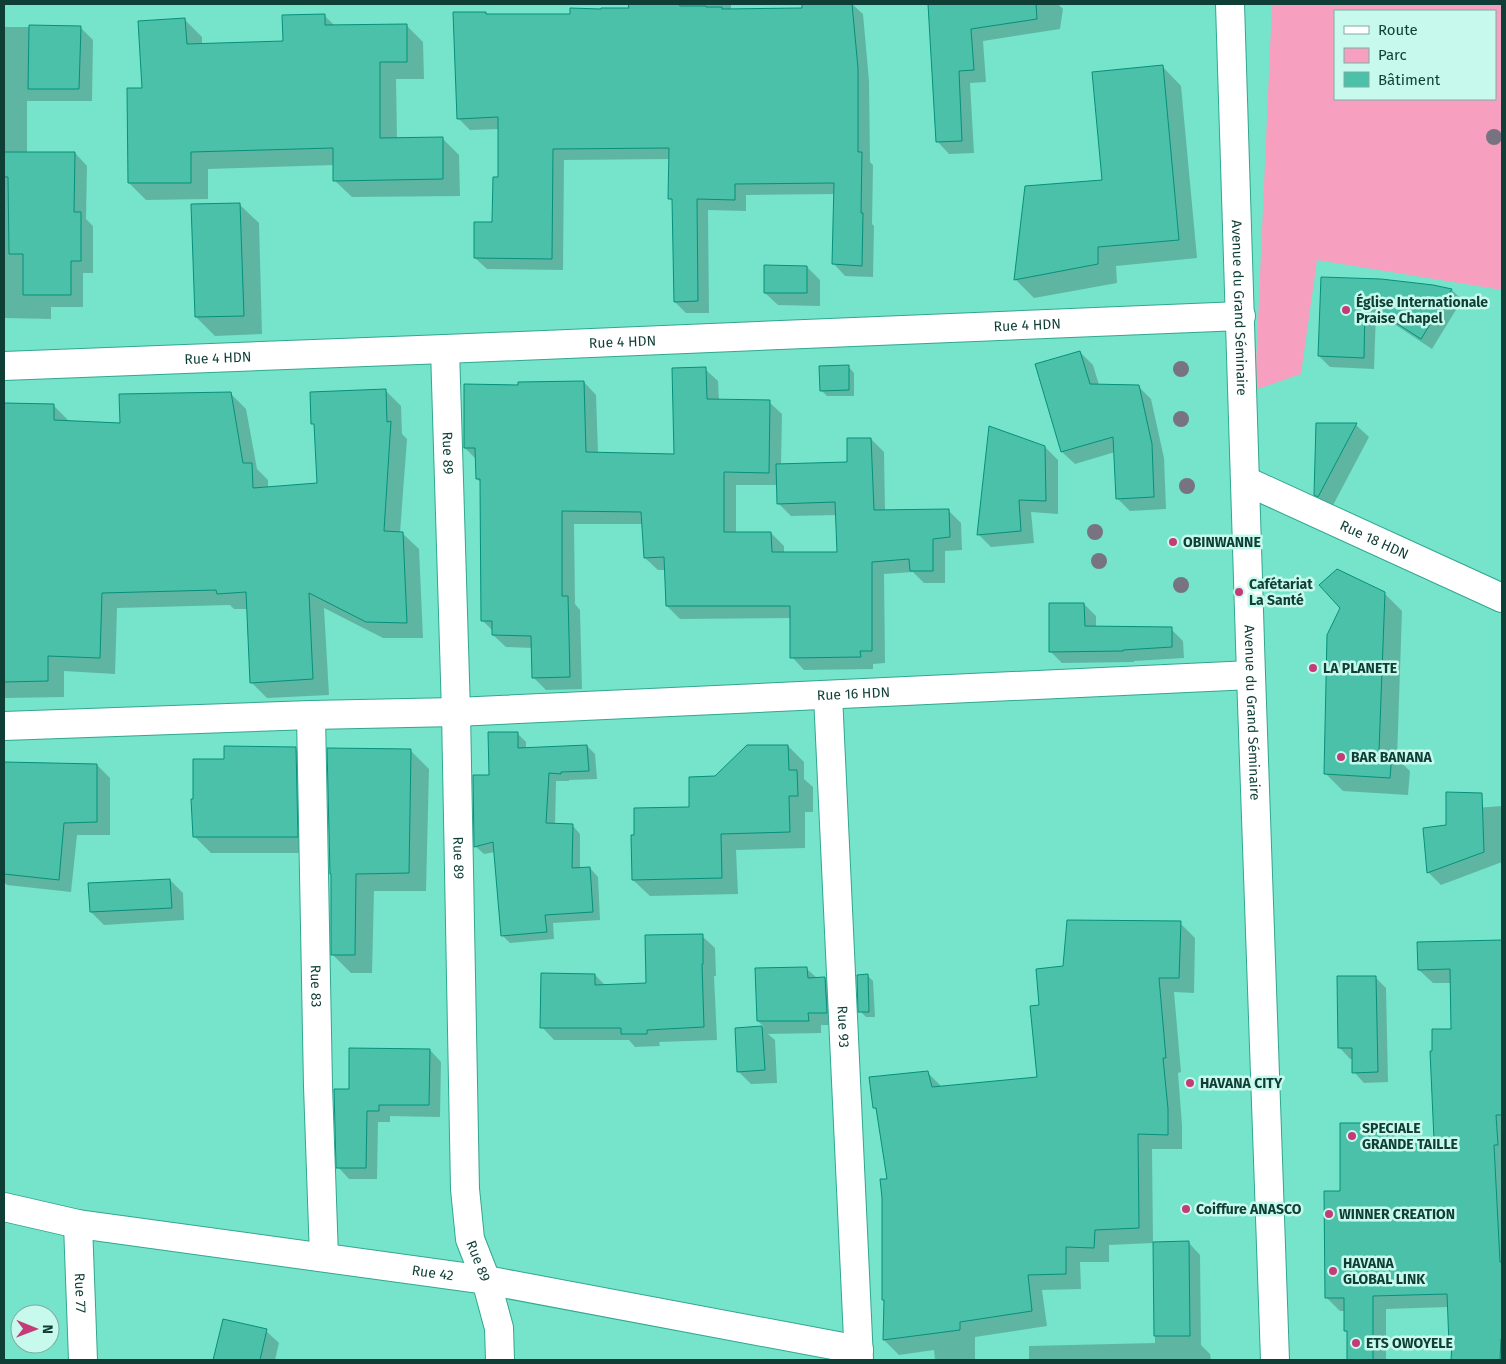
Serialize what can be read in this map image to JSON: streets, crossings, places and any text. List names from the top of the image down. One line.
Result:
{"streets":{"street":["Avenue du Grand Séminaire","Rue 4 HDN","Rue 89","Rue 18 HDN","Rue 16 HDN","Rue 83","Rue 93","Rue 42","Rue 77"]},"crossings":[["Avenue du Grand Séminaire","Rue 4 HDN"],["Avenue du Grand Séminaire","Rue 18 HDN"],["Avenue du Grand Séminaire","Rue 16 HDN"],["Rue 4 HDN","Rue 89"],["Rue 89","Rue 16 HDN"],["Rue 89","Rue 42"],["Rue 16 HDN","Rue 83"],["Rue 16 HDN","Rue 93"],["Rue 83","Rue 42"],["Rue 93","Rue 42"],["Rue 42","Rue 77"]],"places":["Église Internationale Praise Chapel","OBINWANNE","Cafétariat La Santé","LA PLANETE","BAR BANANA","HAVANA CITY","SPECIALE GRANDE TAILLE","Coiffure ANASCO","WINNER CREATION","HAVANA GLOBAL LINK","ETS OWOYELE"],"legend":["Route","Parc","Bâtiment"],"north":"right"}
